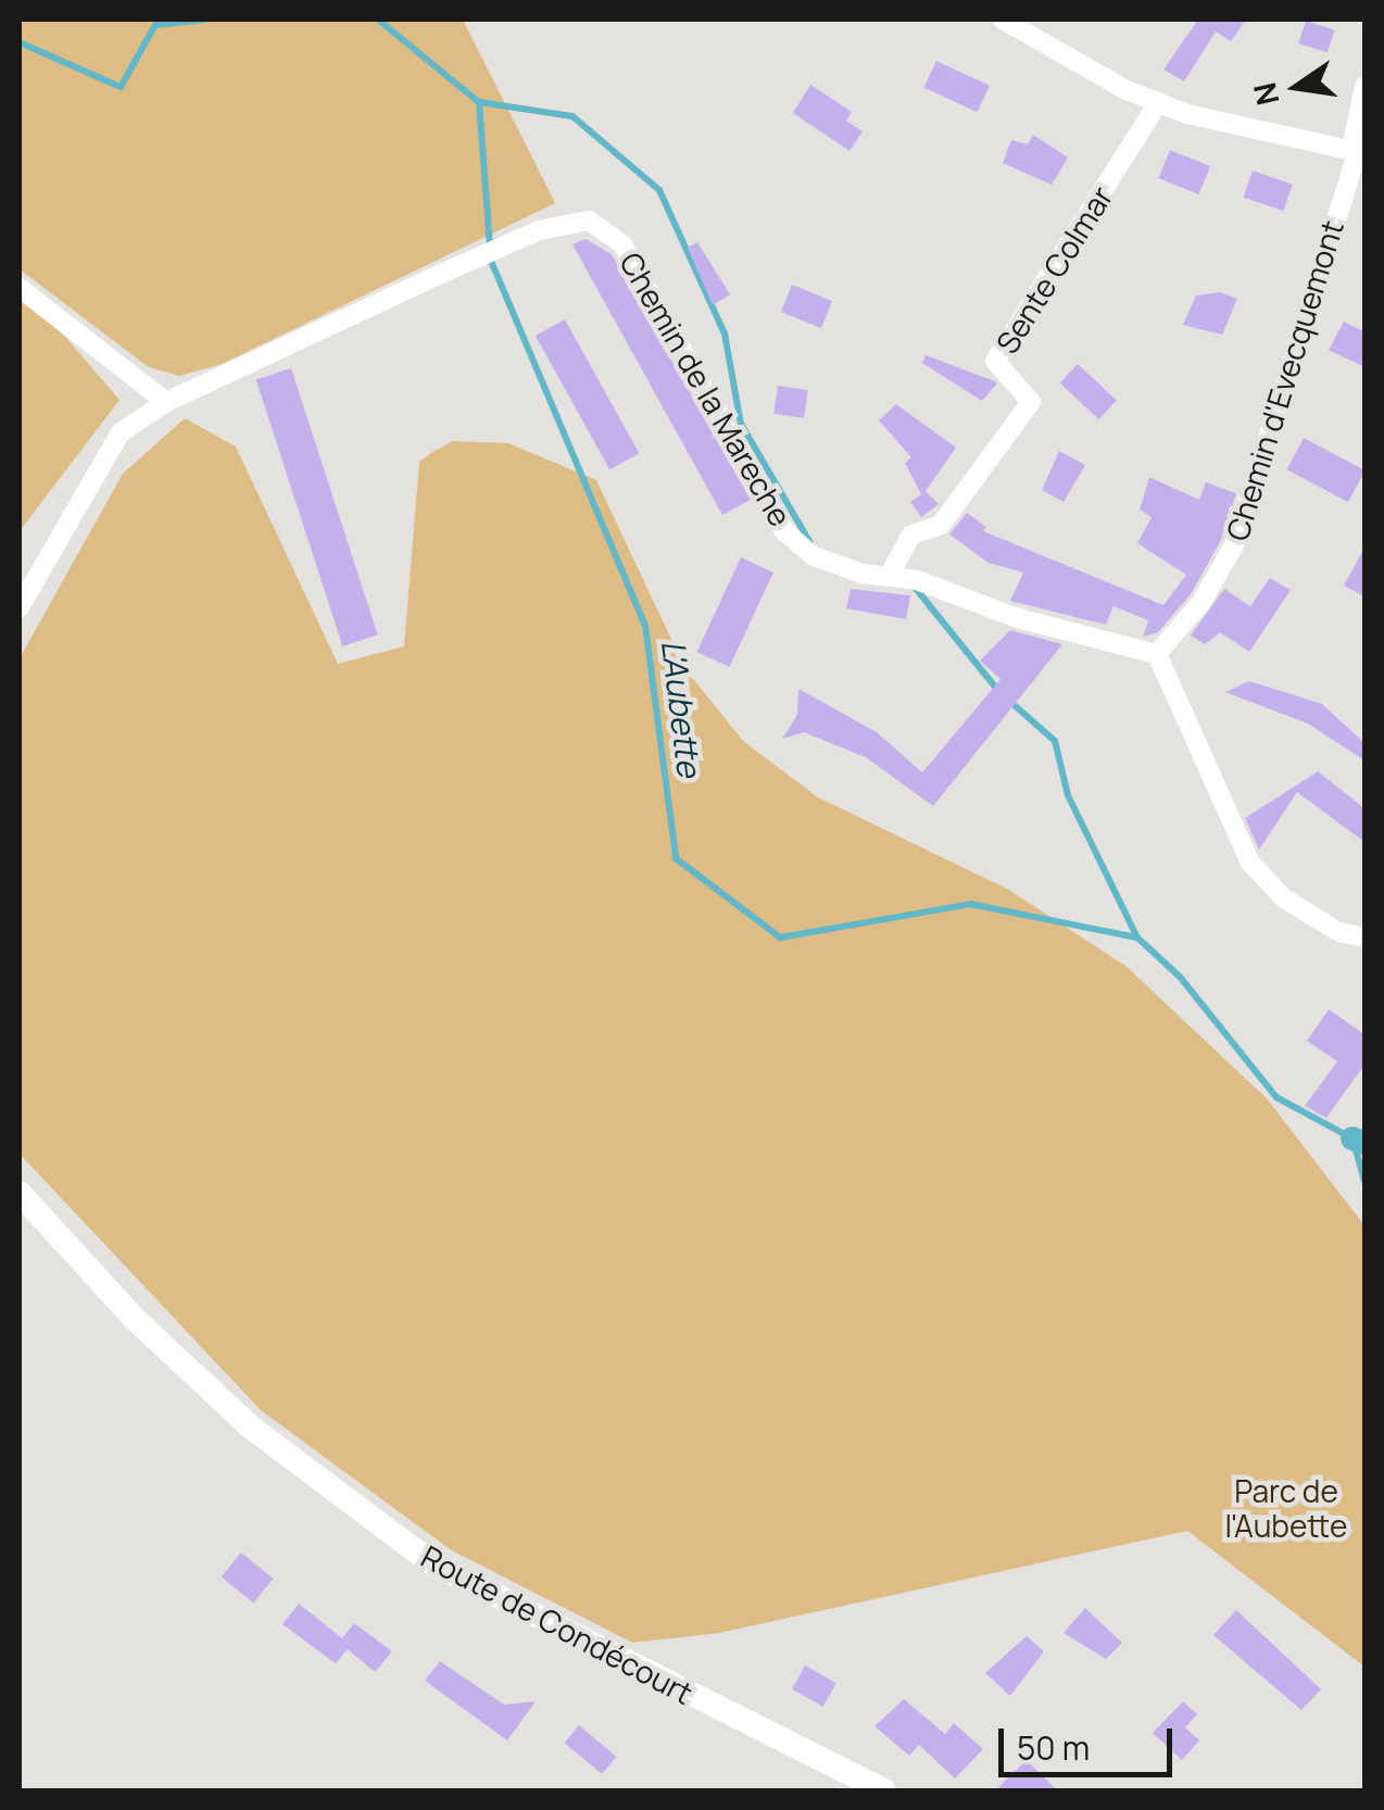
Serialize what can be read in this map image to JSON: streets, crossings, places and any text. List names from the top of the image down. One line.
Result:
{"streets":{"street":["Sente Colmar","Chemin d'Evecquemont","Chemin de la Mareche","Route de Condécourt"]},"crossings":[["Sente Colmar","Chemin de la Mareche"],["Chemin d'Evecquemont","Chemin de la Mareche"]],"water":["L'Aubette"],"parks":["Parc de l'Aubette"],"scale_bar":"50 m","north":"left"}
